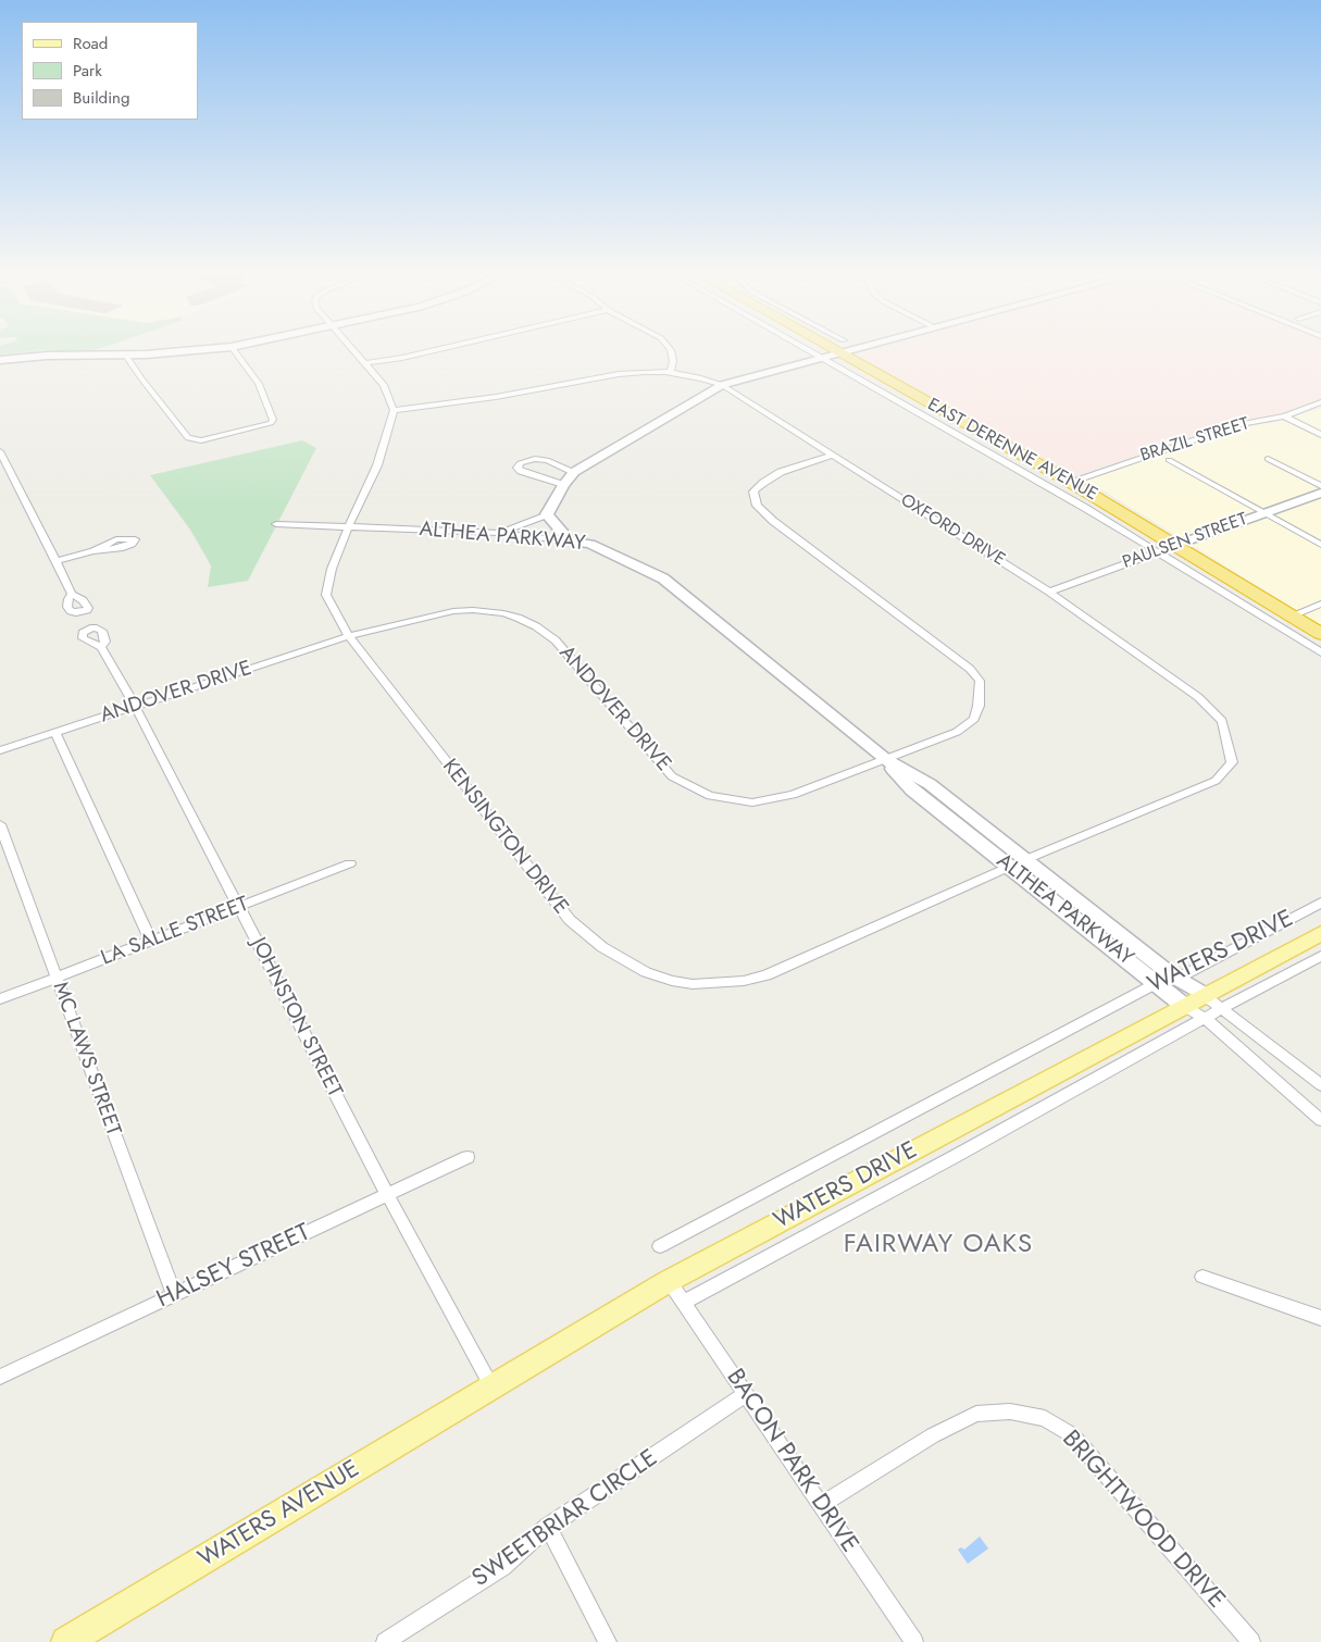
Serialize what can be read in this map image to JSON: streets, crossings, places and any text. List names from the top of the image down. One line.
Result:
{"streets":{"highway":["EAST DERENNE AVENUE"],"main road":["WATERS DRIVE","WATERS AVENUE"],"street":["BRAZIL STREET","OXFORD DRIVE","ALTHEA PARKWAY","PAULSEN STREET","ANDOVER DRIVE","KENSINGTON DRIVE","LA SALLE STREET","JOHNSTON STREET","MC LAWS STREET","HALSEY STREET","BACON PARK DRIVE","SWEETBRIAR CIRCLE","BRIGHTWOOD DRIVE"]},"crossings":[["BRAZIL STREET","EAST DERENNE AVENUE"],["EAST DERENNE AVENUE","PAULSEN STREET"],["OXFORD DRIVE","ALTHEA PARKWAY"],["OXFORD DRIVE","PAULSEN STREET"],["OXFORD DRIVE","ANDOVER DRIVE"],["OXFORD DRIVE","KENSINGTON DRIVE"],["ALTHEA PARKWAY","ANDOVER DRIVE"],["ALTHEA PARKWAY","KENSINGTON DRIVE"],["ALTHEA PARKWAY","WATERS DRIVE"],["ANDOVER DRIVE","KENSINGTON DRIVE"],["ANDOVER DRIVE","JOHNSTON STREET"],["LA SALLE STREET","JOHNSTON STREET"],["LA SALLE STREET","MC LAWS STREET"],["WATERS DRIVE","JOHNSTON STREET"],["WATERS DRIVE","BACON PARK DRIVE"],["WATERS DRIVE","WATERS AVENUE"],["JOHNSTON STREET","HALSEY STREET"],["JOHNSTON STREET","WATERS AVENUE"],["MC LAWS STREET","HALSEY STREET"],["BACON PARK DRIVE","SWEETBRIAR CIRCLE"],["BACON PARK DRIVE","BRIGHTWOOD DRIVE"]],"districts":["FAIRWAY OAKS"],"legend":["Road","Park","Building"]}
